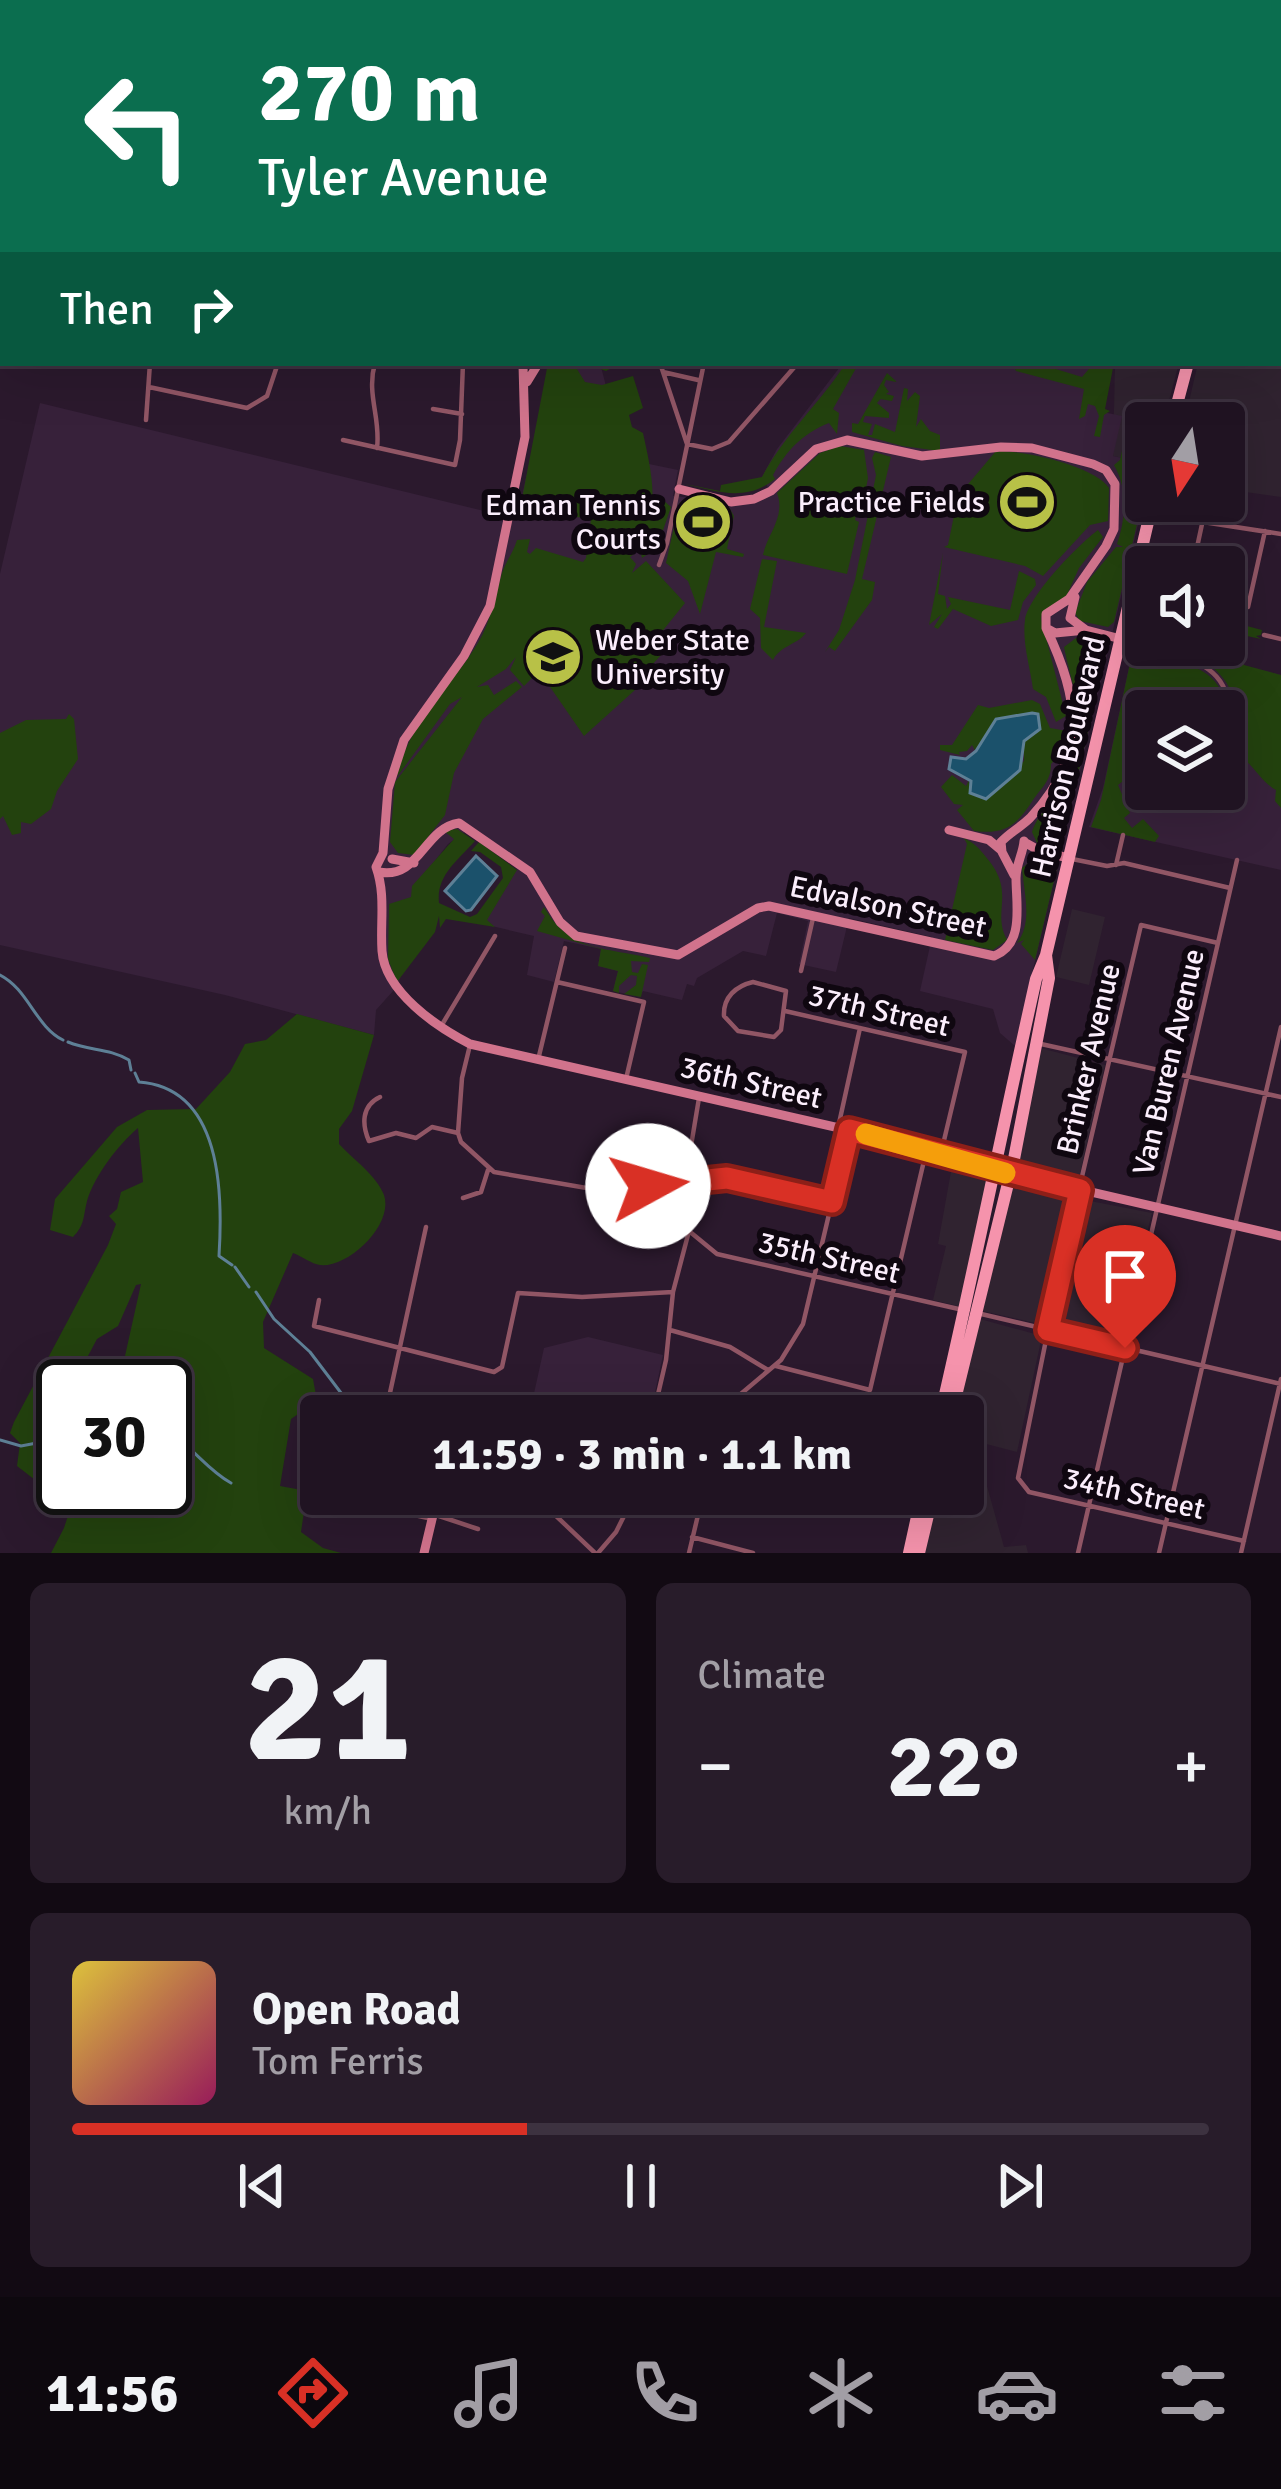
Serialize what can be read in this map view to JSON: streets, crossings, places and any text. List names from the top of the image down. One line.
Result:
{"streets":{"main road":["Harrison Boulevard"],"street":["Edvalson Street","37th Street","Brinker Avenue","Van Buren Avenue","36th Street","35th Street","34th Street"]},"crossings":[["Harrison Boulevard","36th Street"],["Harrison Boulevard","35th Street"],["Edvalson Street","36th Street"],["37th Street","36th Street"],["Brinker Avenue","Van Buren Avenue"],["Brinker Avenue","36th Street"],["Brinker Avenue","35th Street"],["Brinker Avenue","34th Street"],["Van Buren Avenue","36th Street"],["Van Buren Avenue","35th Street"],["Van Buren Avenue","34th Street"]],"places":{"sports":["Practice Fields","Edman Tennis Courts"],"school or university":["Weber State University"]},"north":"bottom","page":{"turn":["270 m","Tyler Avenue"],"then":"Then","limit":"30","trip":"11:59 · 3 min · 1.1 km","tile":[["21","km/h"],"Climate"],"heat":["−","22°","+"],"song":["Open Road","Tom Ferris"],"tabs":"11:56"}}
